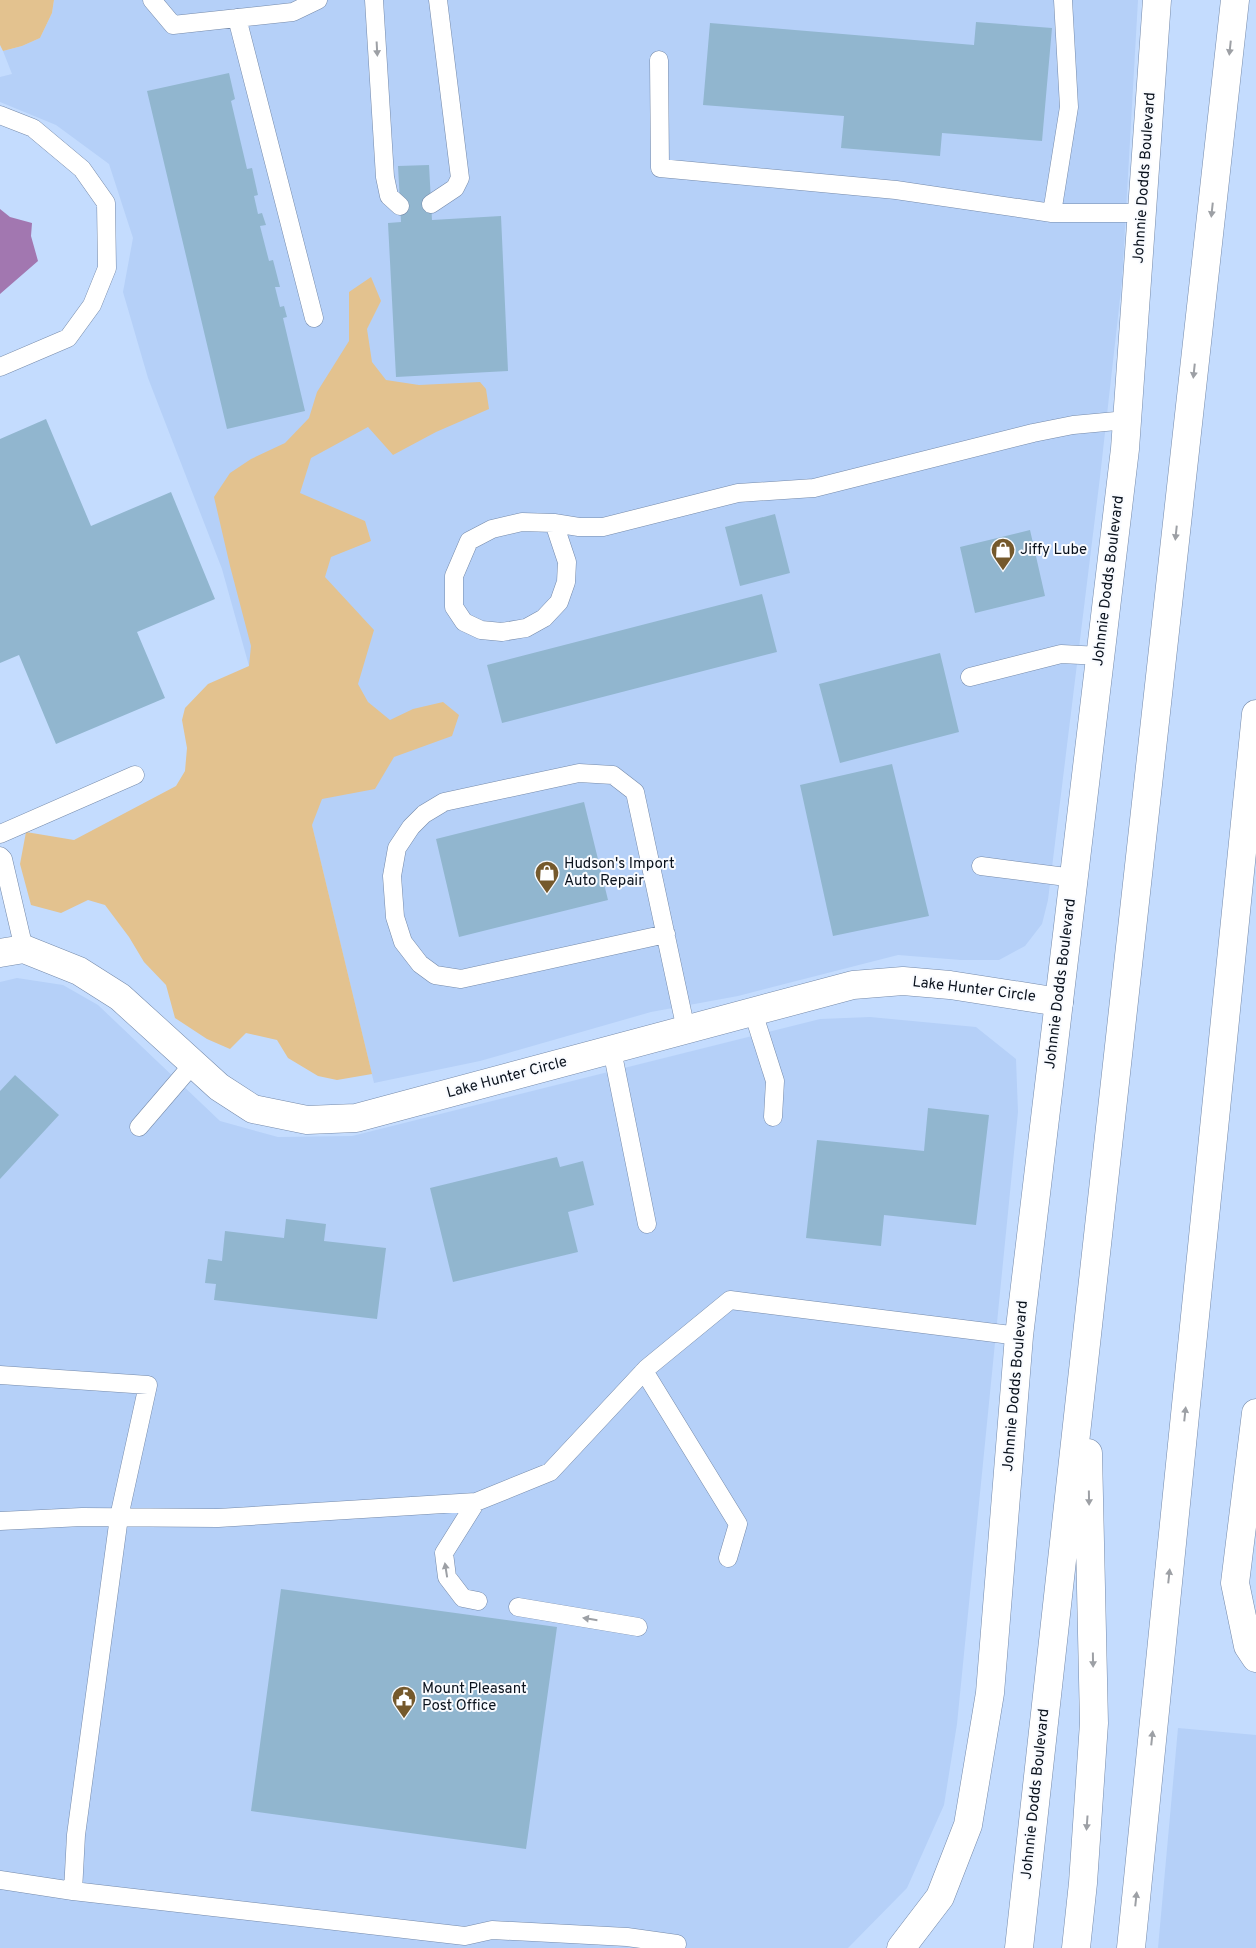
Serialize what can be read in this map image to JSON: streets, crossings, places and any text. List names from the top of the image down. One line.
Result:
{"streets":{"main road":["Johnnie Dodds Boulevard","Lake Hunter Circle"]},"crossings":[["Johnnie Dodds Boulevard","Lake Hunter Circle"]],"places":{"shop":["Jiffy Lube","Hudson's Import Auto Repair"],"public building":["Mount Pleasant Post Office"]}}
